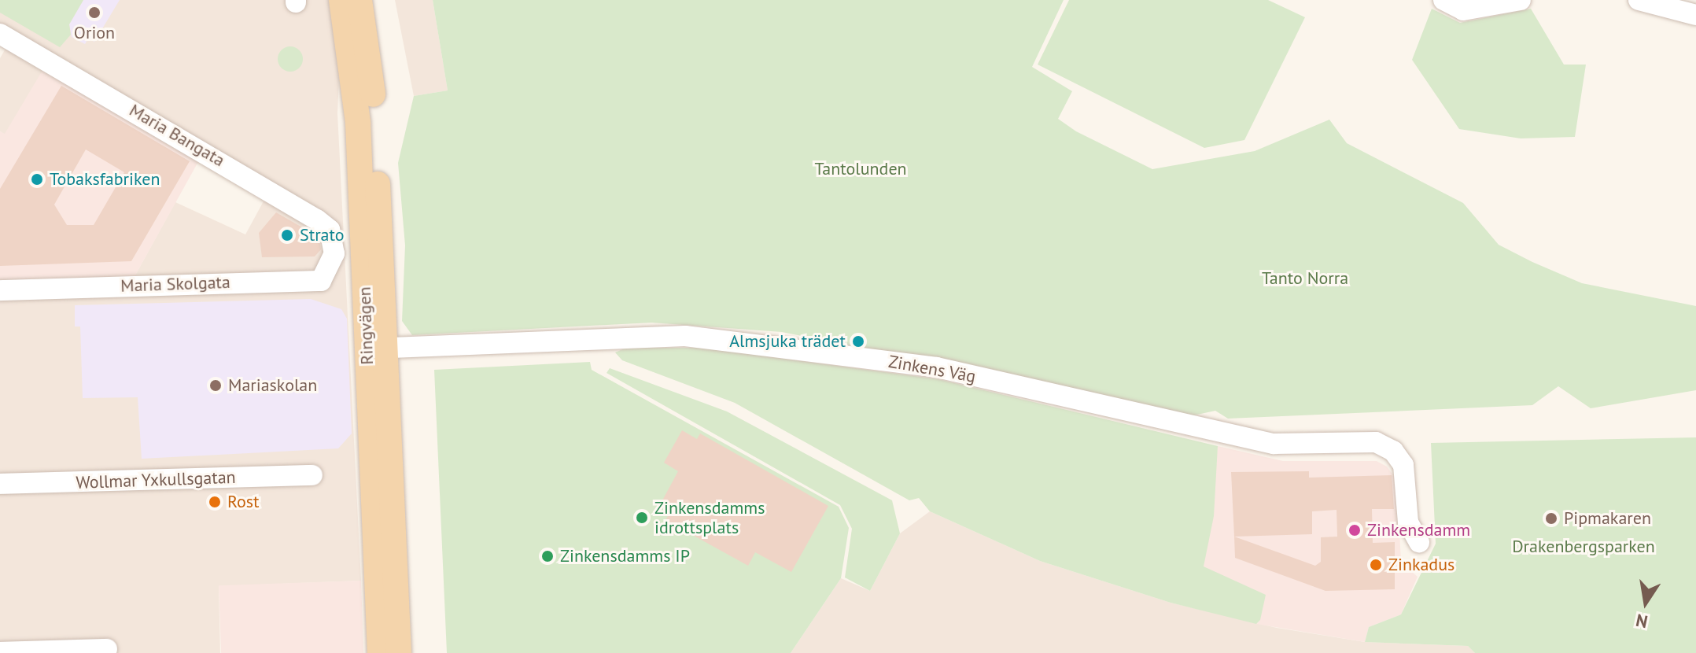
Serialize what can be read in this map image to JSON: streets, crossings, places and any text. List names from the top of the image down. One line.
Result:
{"streets":{"main road":["Ringvägen"],"street":["Maria Bangata","Maria Skolgata","Zinkens Väg","Wollmar Yxkullsgatan"]},"crossings":[["Maria Bangata","Maria Skolgata"],["Ringvägen","Zinkens Väg"]],"parks":["Tantolunden","Tanto Norra","Drakenbergsparken"],"places":["Orion","Tobaksfabriken","Strato","Almsjuka trädet","Mariaskolan","Rost","Zinkensdamms idrottsplats","Pipmakaren","Zinkensdamm","Zinkensdamms IP","Zinkadus"],"north":"bottom"}
